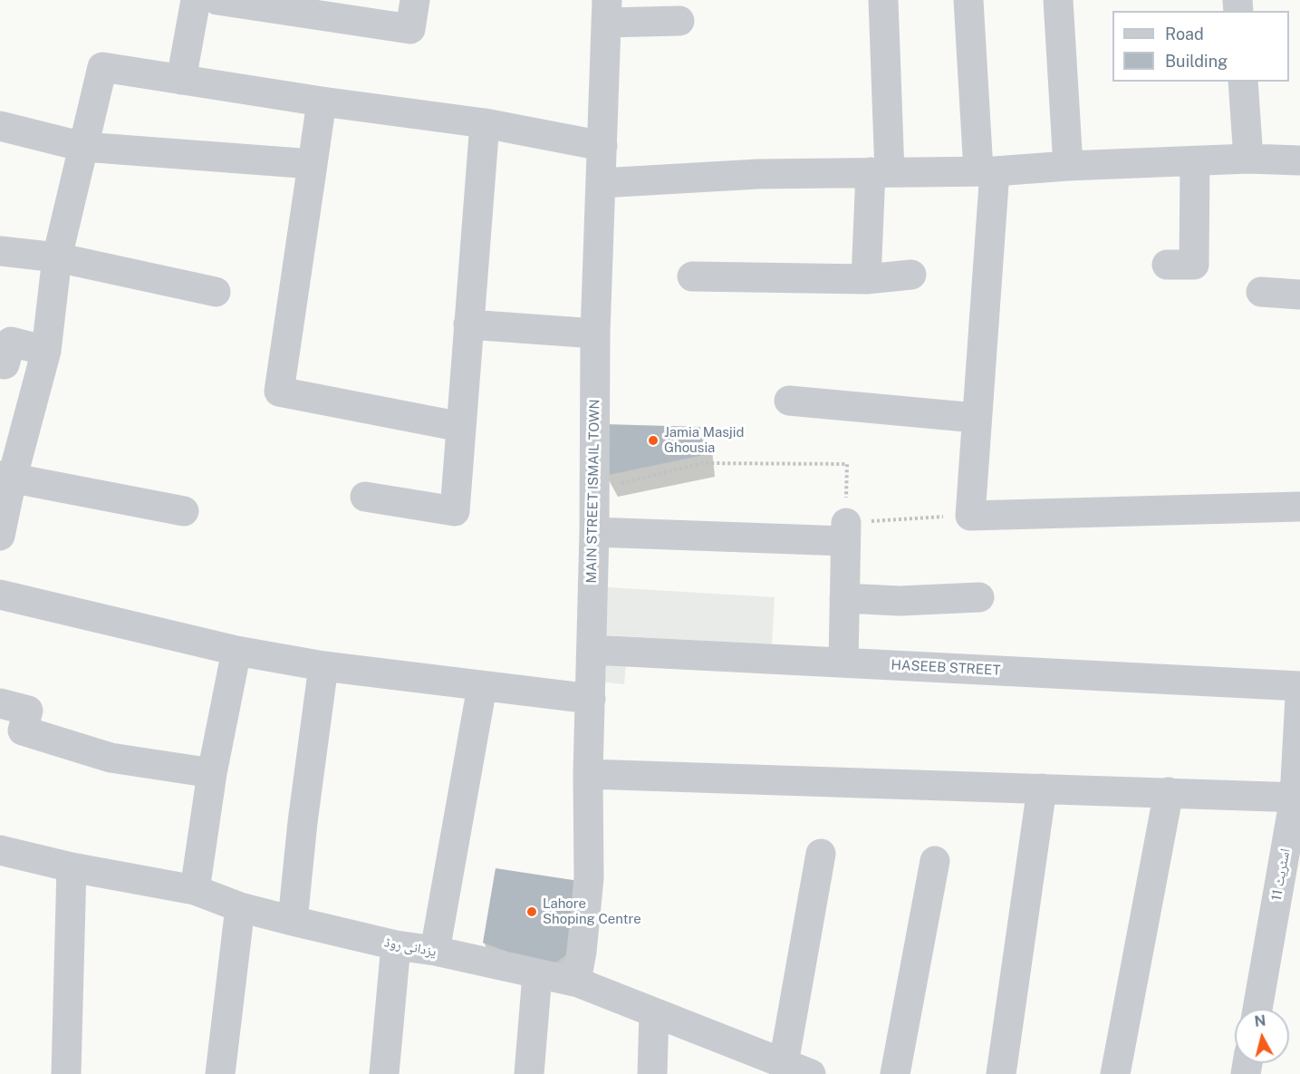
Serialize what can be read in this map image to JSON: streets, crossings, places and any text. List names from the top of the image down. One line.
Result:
{"streets":{"street":["MAIN STREET ISMAIL TOWN","HASEEB STREET","اسٹریٹ 11","یزدانی روڈ"]},"crossings":[["MAIN STREET ISMAIL TOWN","HASEEB STREET"],["MAIN STREET ISMAIL TOWN","یزدانی روڈ"]],"places":["Jamia Masjid Ghousia","Lahore Shoping Centre"],"legend":["Road","Building"],"north":"top"}
